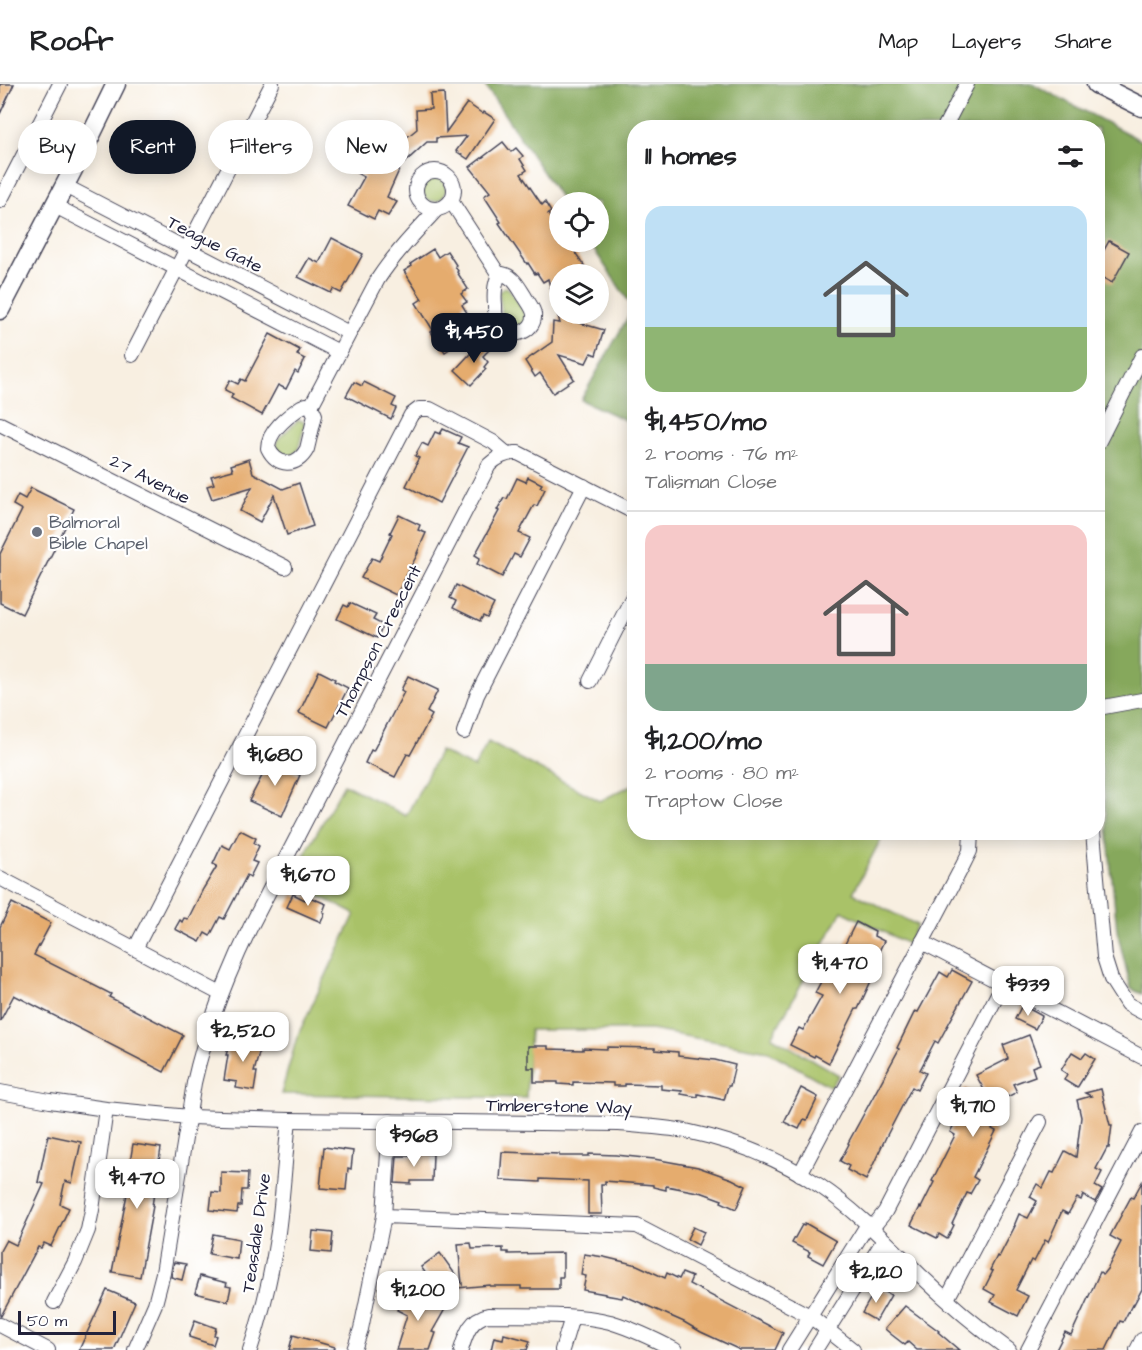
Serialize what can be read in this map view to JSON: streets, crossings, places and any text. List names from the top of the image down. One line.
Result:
{"streets":{"street":["Teague Gate","27 Avenue","Thompson Crescent","Timberstone Way","Teasdale Drive"]},"crossings":[["Thompson Crescent","Timberstone Way"],["Timberstone Way","Teasdale Drive"]],"places":["Balmoral Bible Chapel"],"scale_bar":"50 m","page":{"header":"Roofr","nav":["Map","Layers","Share"],"chip":["Buy","Rent","Filters","New"],"heading":"11 homes","list":[{"name":"$1,450/mo","note":"2 rooms · 76 m² · Talisman Close"},{"name":"$1,200/mo","note":"2 rooms · 80 m² · Traptow Close"}],"price":["$1,450","$1,680","$1,670","$1,470","$939","$2,520","$1,710","$968","$1,470","$2,120","$1,200"],"scale":"50 m"}}
